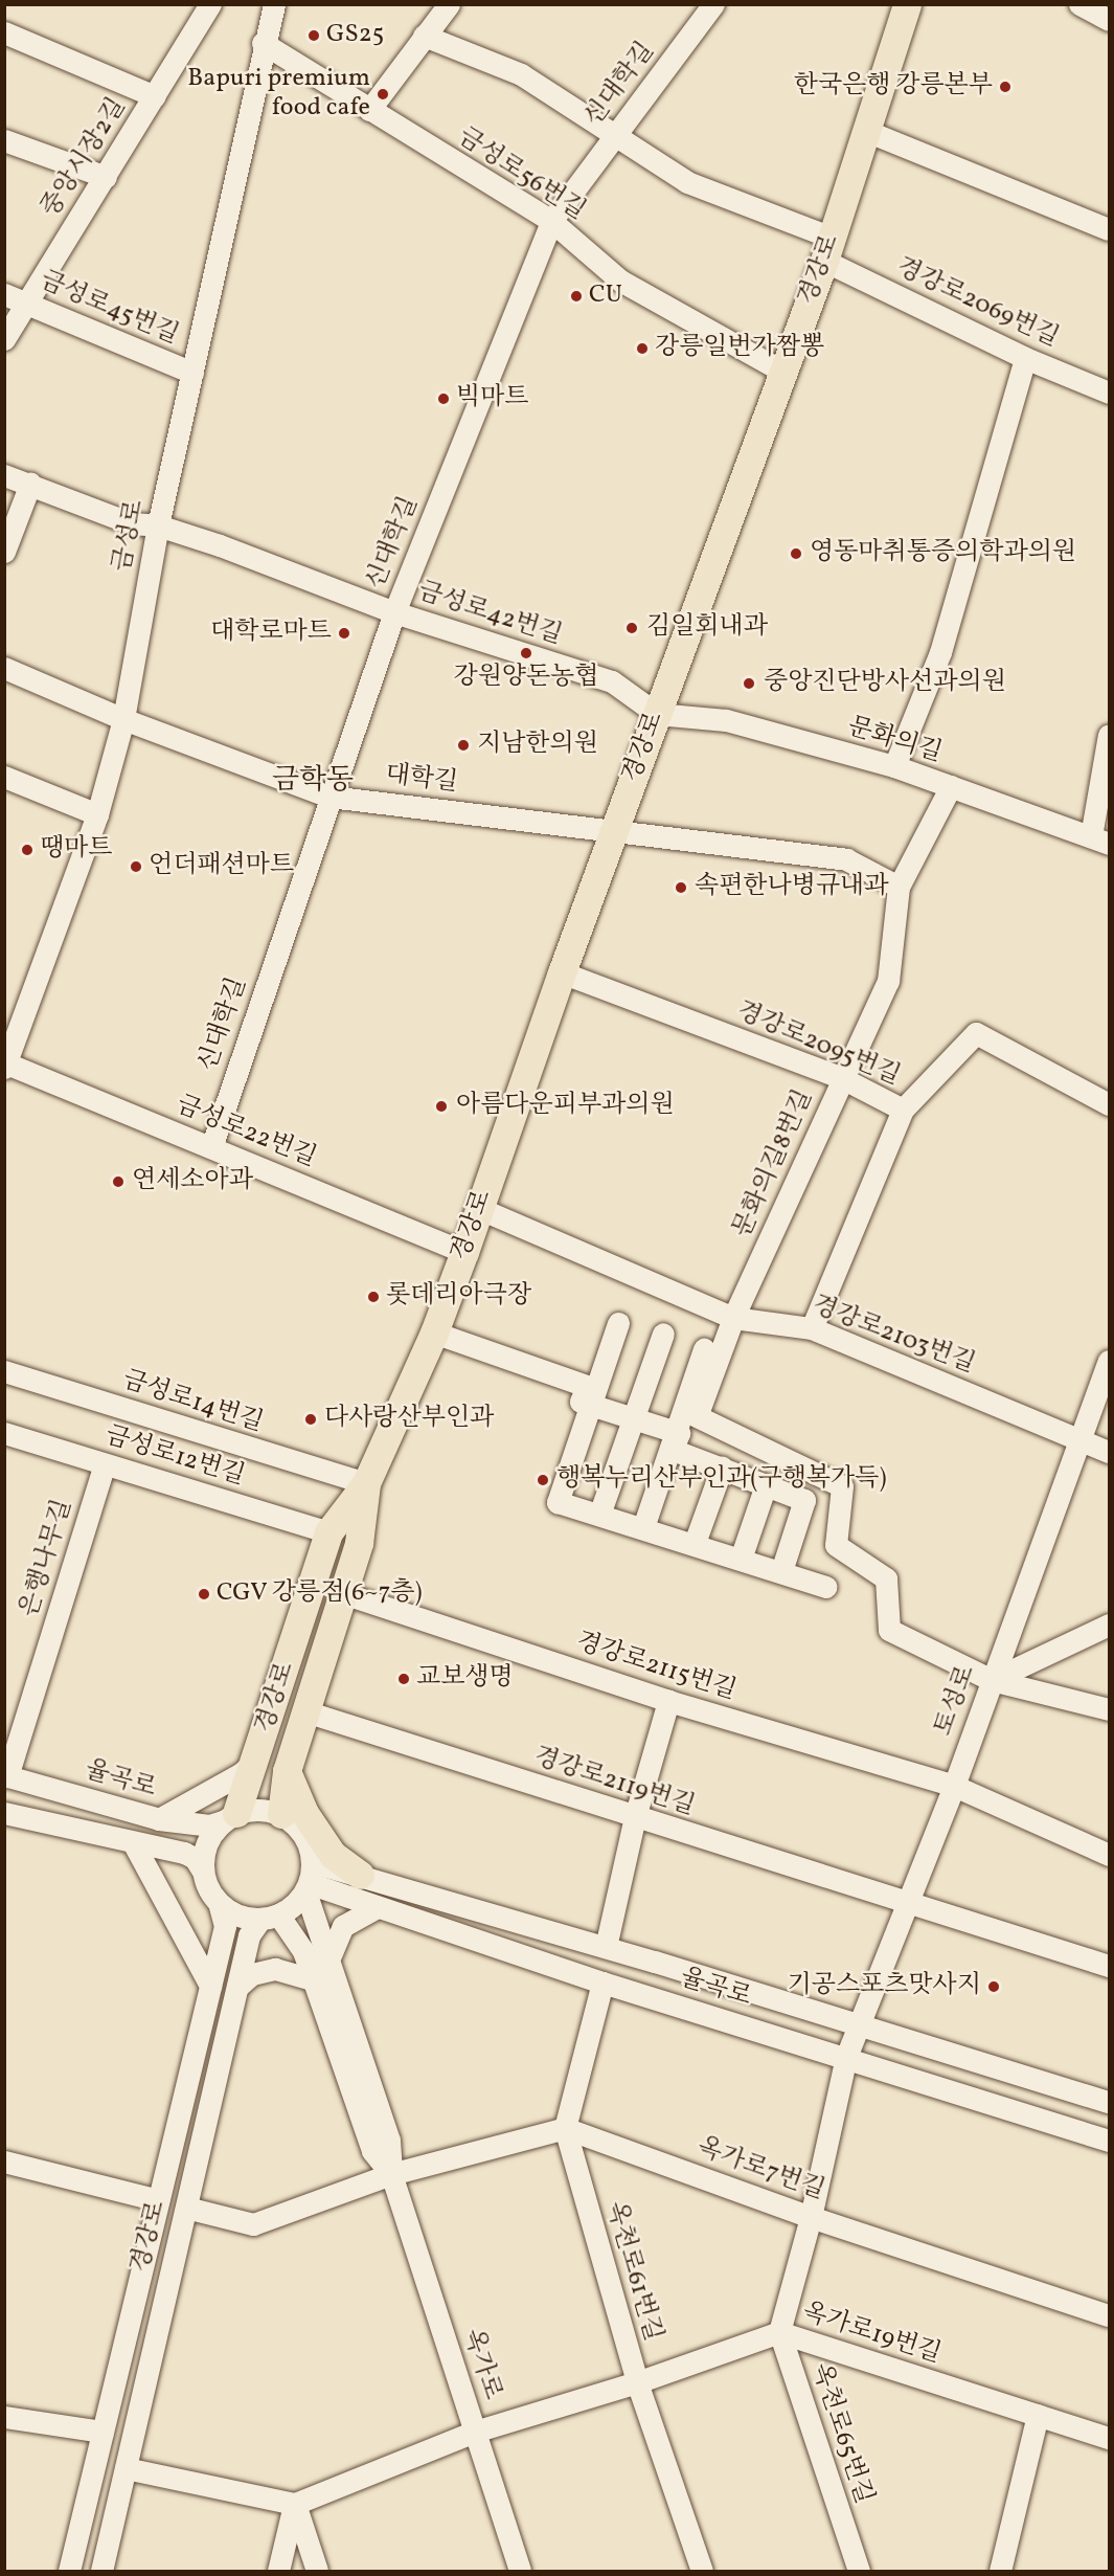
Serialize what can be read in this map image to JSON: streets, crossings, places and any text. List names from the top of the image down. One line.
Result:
{"streets":{"main road":["경강로"],"street":["신대학길","중앙시장2길","금성로56번길","경강로2069번길","금성로45번길","금성로","금성로42번길","문화의길","대학길","경강로2095번길","금성로22번길","문화의길8번길","경강로2103번길","금성로14번길","금성로12번길","은행나무길","경강로2115번길","토성로","율곡로","경강로2119번길","옥가로7번길","옥천로61번길","옥가로19번길","옥가로","옥천로65번길"]},"crossings":[["신대학길","금성로56번길"],["신대학길","경강로2069번길"],["신대학길","금성로42번길"],["신대학길","대학길"],["신대학길","금성로22번길"],["중앙시장2길","금성로45번길"],["금성로56번길","경강로"],["금성로56번길","금성로"],["경강로","경강로2069번길"],["경강로","금성로42번길"],["경강로","문화의길"],["경강로","대학길"],["경강로","경강로2095번길"],["경강로","금성로22번길"],["경강로","경강로2103번길"],["경강로","금성로14번길"],["경강로","금성로12번길"],["경강로","경강로2115번길"],["경강로","율곡로"],["경강로","경강로2119번길"],["경강로","옥가로"],["금성로45번길","금성로"],["금성로","금성로42번길"],["금성로","대학길"],["금성로","금성로22번길"],["금성로42번길","문화의길"],["문화의길","문화의길8번길"],["대학길","문화의길8번길"],["경강로2095번길","문화의길8번길"],["경강로2095번길","경강로2103번길"],["문화의길8번길","경강로2103번길"],["문화의길8번길","토성로"],["경강로2103번길","토성로"],["금성로12번길","은행나무길"],["은행나무길","율곡로"],["경강로2115번길","토성로"],["토성로","율곡로"],["토성로","경강로2119번길"],["율곡로","옥가로"],["옥가로7번길","옥천로61번길"],["옥천로61번길","옥가로19번길"],["옥가로19번길","옥가로"],["옥가로19번길","옥천로65번길"]],"districts":["금학동"],"places":["GS25","한국은행 강릉본부","Bapuri premium food cafe","CU","강릉일번가짬뽕","빅마트","영동마취통증의학과의원","김일회내과","대학로마트","강원양돈농협","중앙진단방사선과의원","지남한의원","땡마트","언더패션마트","속편한나병규내과","아름다운피부과의원","연세소아과","롯데리아극장","다사랑산부인과","행복누리산부인과(구행복가득)","CGV 강릉점(6~7층)","교보생명","기공스포츠맛사지"]}
